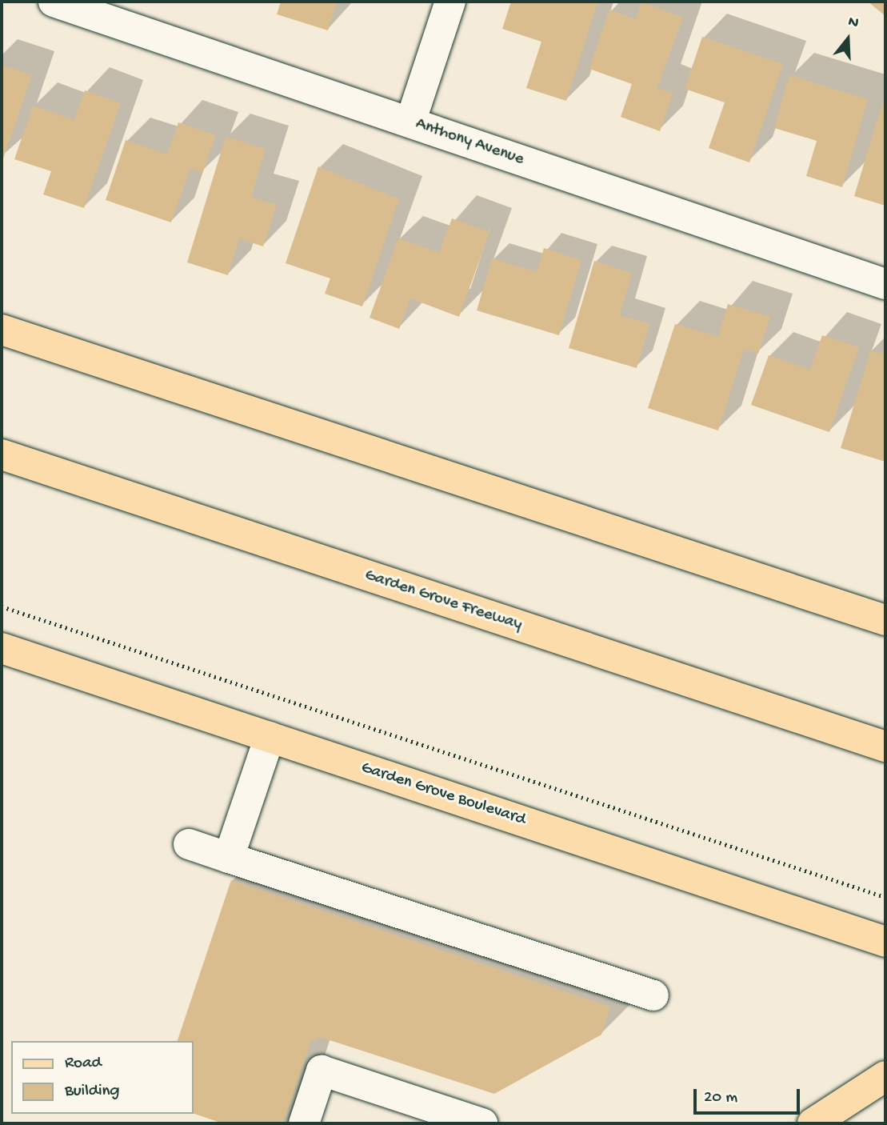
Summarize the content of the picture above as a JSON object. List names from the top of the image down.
{
  "streets": {
    "main road": ["Garden Grove Freeway", "Garden Grove Boulevard"],
    "street": ["Anthony Avenue"]
  },
  "legend": ["Road", "Building"],
  "scale_bar": "20 m",
  "north": "top"
}
